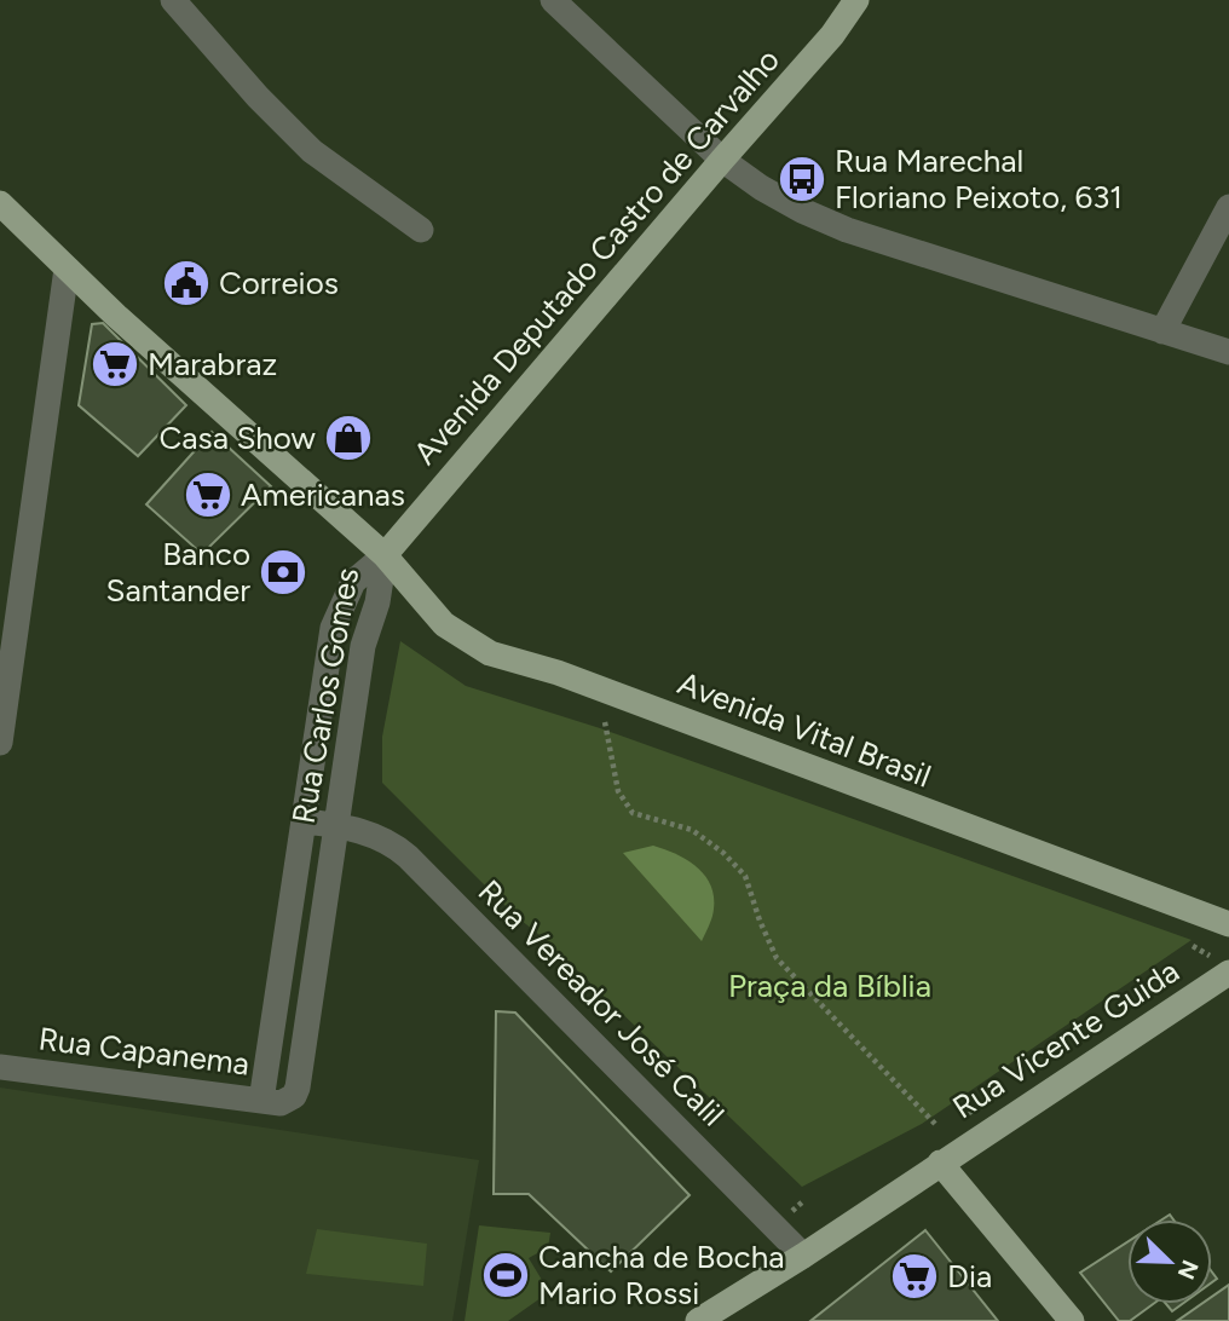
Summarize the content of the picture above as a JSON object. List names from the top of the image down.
{
  "streets": {
    "main road": ["Avenida Deputado Castro de Carvalho", "Avenida Vital Brasil", "Rua Vicente Guida"],
    "street": ["Rua Carlos Gomes", "Rua Vereador José Calil", "Rua Capanema"]
  },
  "crossings": [
    ["Avenida Deputado Castro de Carvalho", "Rua Carlos Gomes"],
    ["Avenida Deputado Castro de Carvalho", "Avenida Vital Brasil"],
    ["Rua Carlos Gomes", "Avenida Vital Brasil"],
    ["Rua Carlos Gomes", "Rua Vereador José Calil"],
    ["Rua Carlos Gomes", "Rua Capanema"],
    ["Rua Vereador José Calil", "Rua Vicente Guida"]
  ],
  "parks": ["Praça da Bíblia"],
  "places": {
    "bus stop": ["Rua Marechal Floriano Peixoto, 631"],
    "public building": ["Correios"],
    "supermarket": ["Marabraz", "Americanas", "Dia"],
    "shop": ["Casa Show"],
    "bank": ["Banco Santander"],
    "sports": ["Cancha de Bocha Mario Rossi"]
  },
  "north": "bottom right"
}
